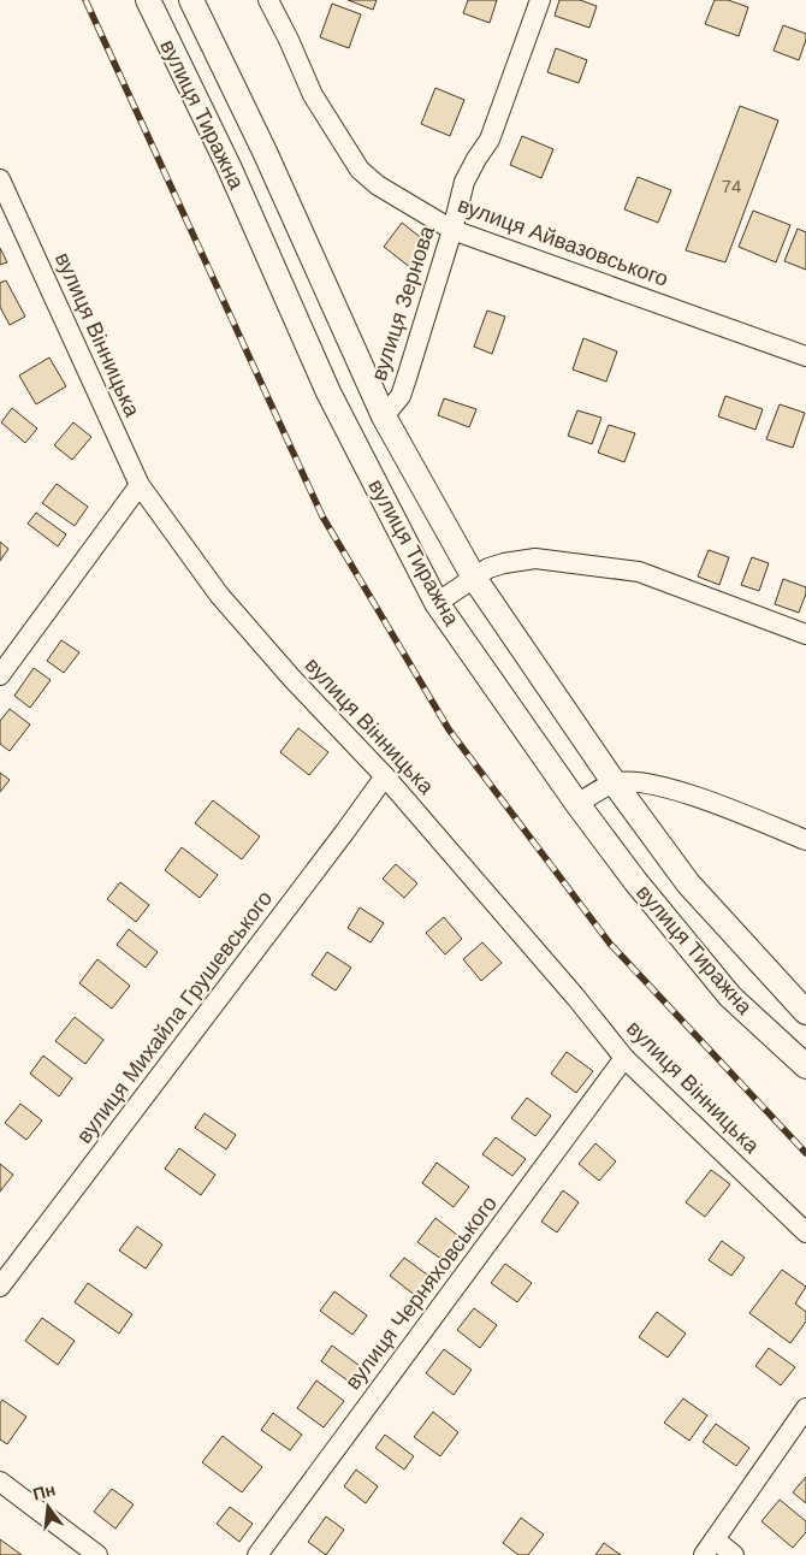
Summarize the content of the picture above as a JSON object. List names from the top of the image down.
{
  "streets": {
    "main road": ["вулиця Тиражна"],
    "street": [
      "вулиця Айвазовського",
      "вулиця Зернова",
      "вулиця Вінницька",
      "вулиця Михайла Грушевського",
      "вулиця Черняховського"
    ]
  },
  "crossings": [
    ["вулиця Тиражна", "вулиця Зернова"],
    ["вулиця Айвазовського", "вулиця Зернова"],
    ["вулиця Вінницька", "вулиця Михайла Грушевського"],
    ["вулиця Вінницька", "вулиця Черняховського"]
  ],
  "house_numbers": ["74"],
  "north": "top"
}
